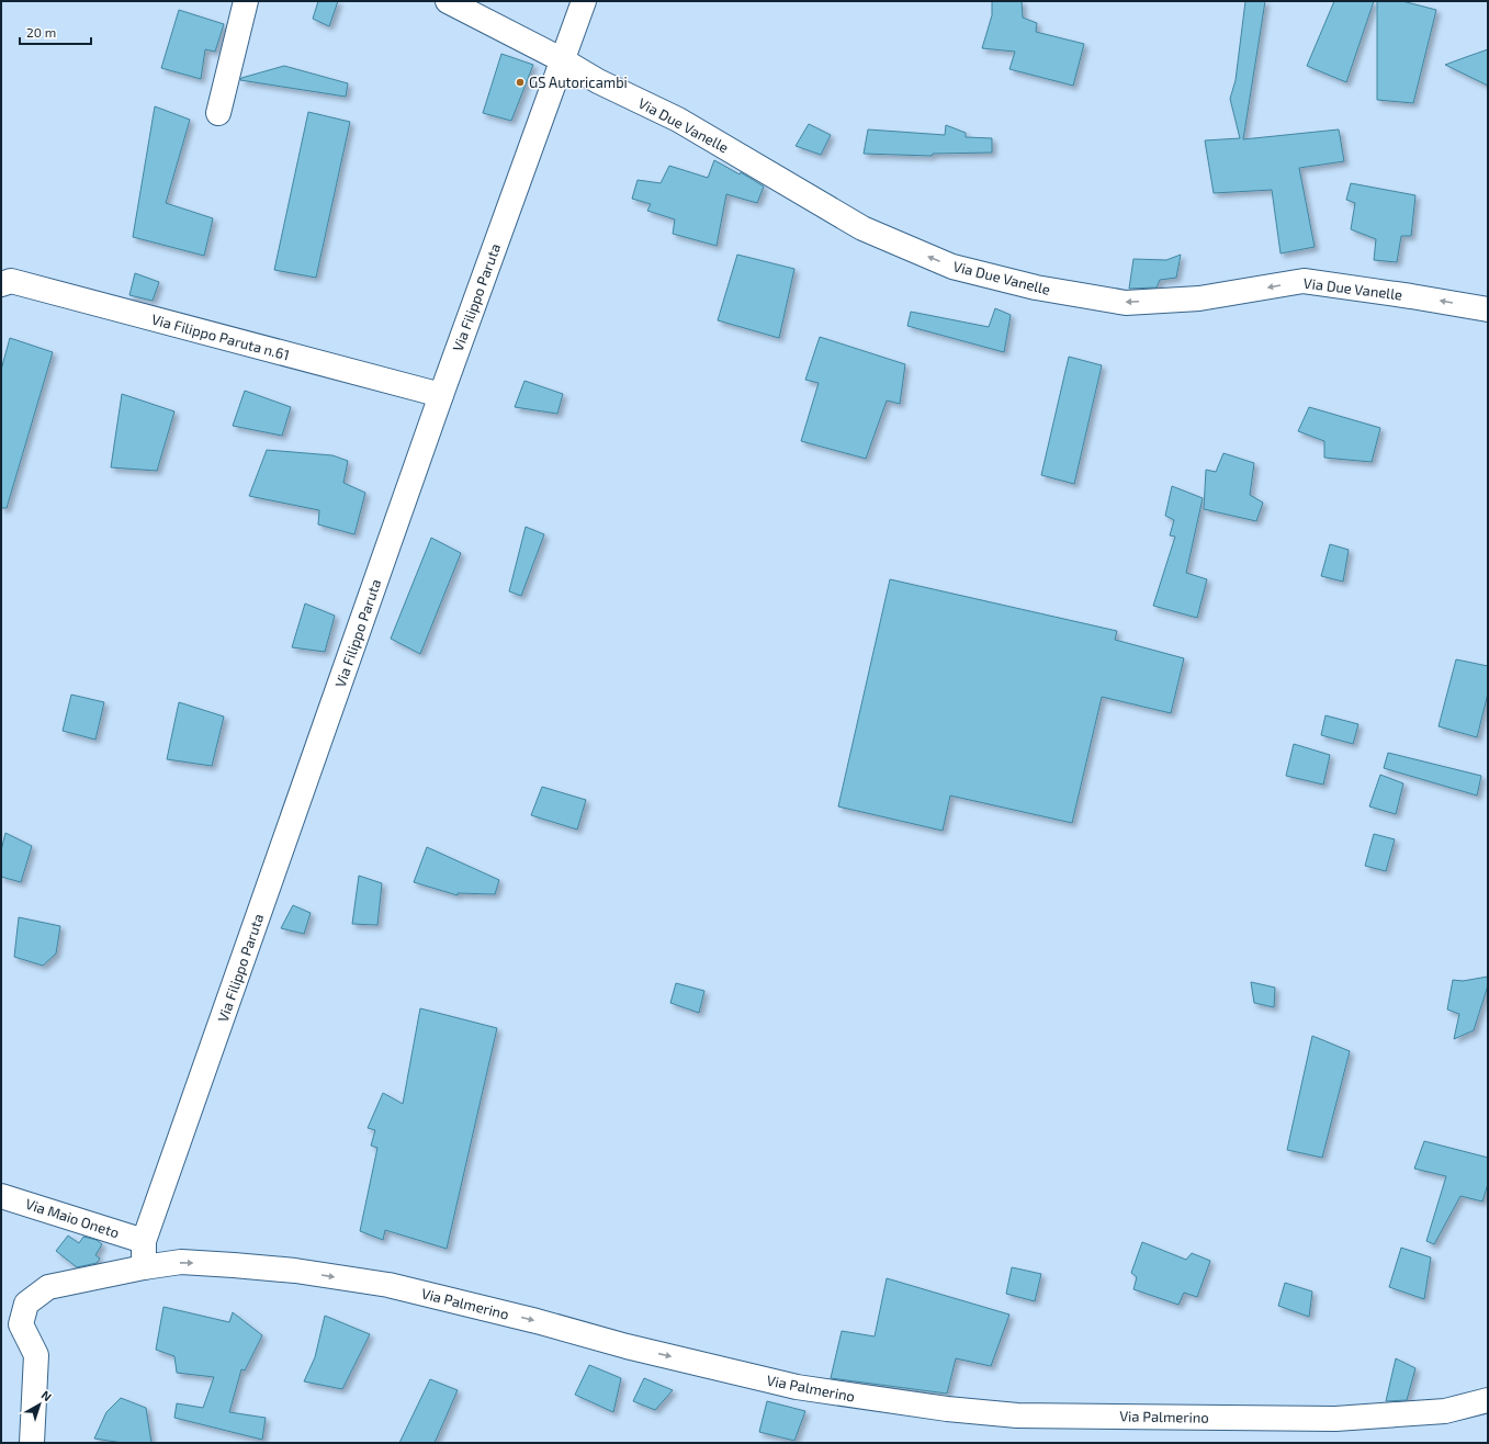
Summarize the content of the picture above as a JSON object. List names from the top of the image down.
{
  "streets": {
    "street": [
      "Via Due Vanelle",
      "Via Filippo Paruta",
      "Via Filippo Paruta n.61",
      "Via Maio Oneto",
      "Via Palmerino"
    ]
  },
  "crossings": [
    ["Via Due Vanelle", "Via Filippo Paruta"],
    ["Via Filippo Paruta", "Via Filippo Paruta n.61"],
    ["Via Filippo Paruta", "Via Maio Oneto"],
    ["Via Filippo Paruta", "Via Palmerino"]
  ],
  "one_way": ["Via Due Vanelle", "Via Palmerino"],
  "places": ["GS Autoricambi"],
  "scale_bar": "20 m",
  "north": "top right"
}
